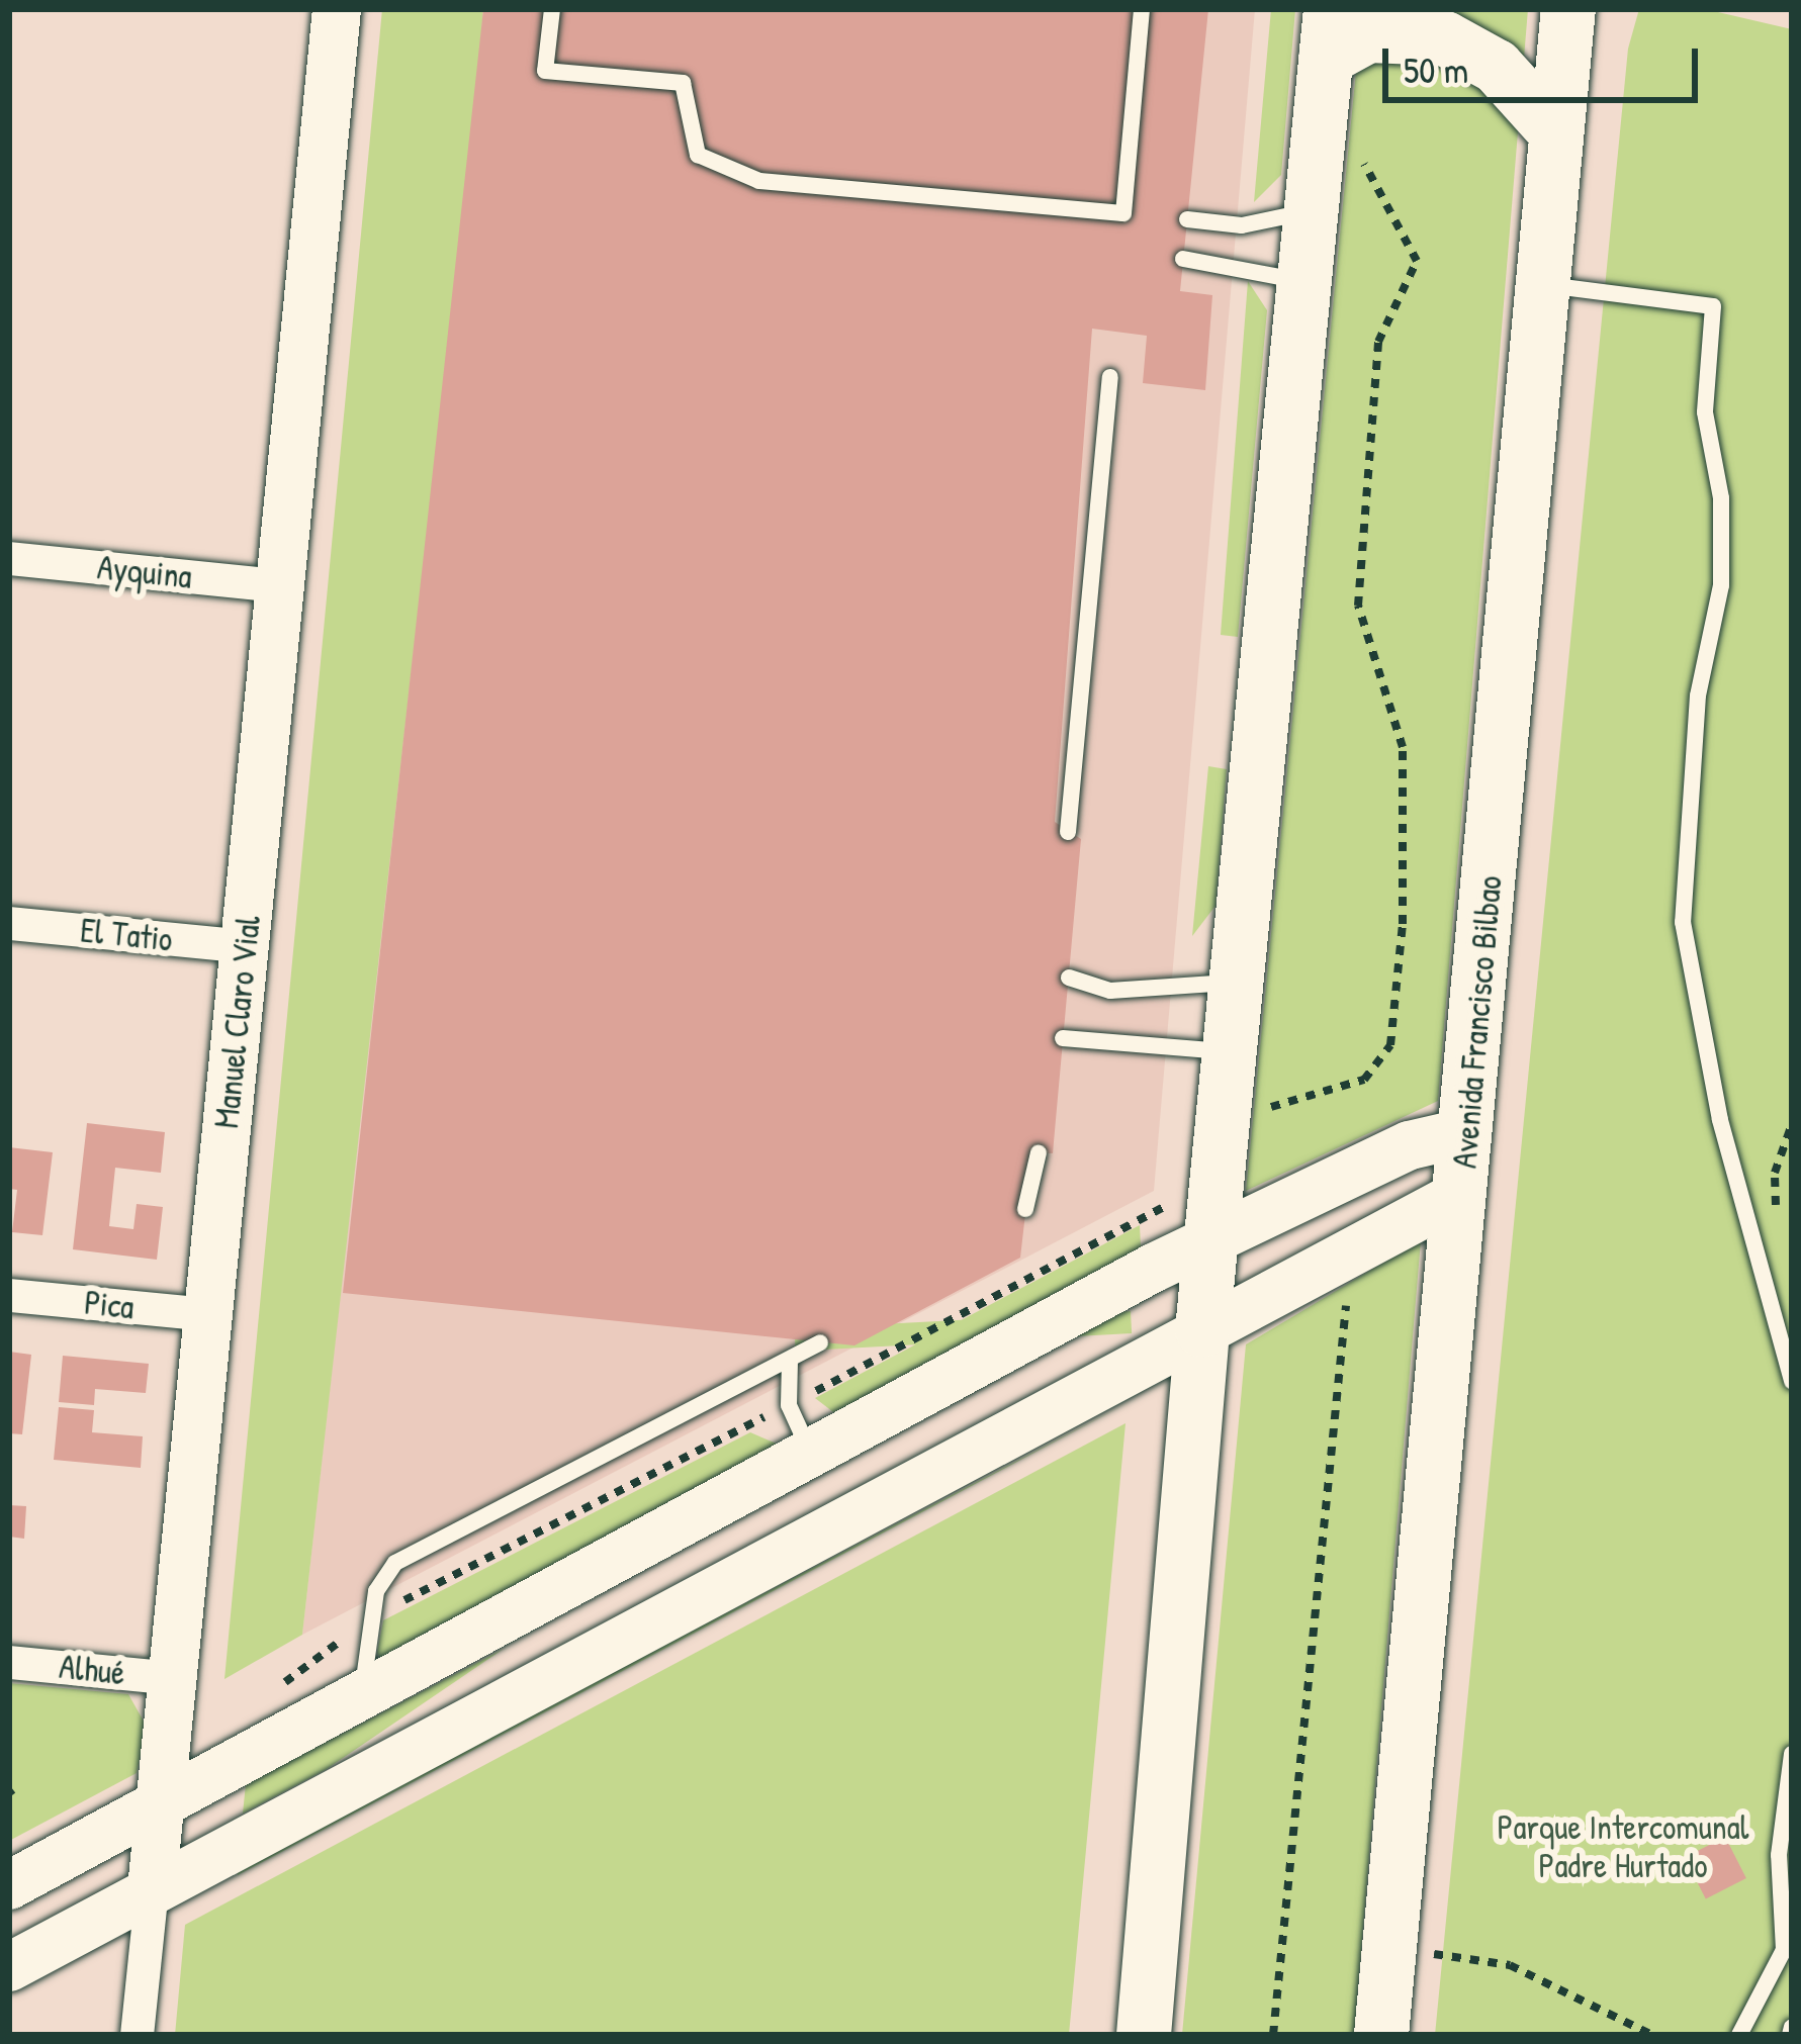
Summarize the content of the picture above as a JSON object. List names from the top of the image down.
{
  "streets": {
    "main road": ["Manuel Claro Vial", "Avenida Francisco Bilbao"],
    "street": [
      "Ayquina",
      "El Tatio",
      "Pica",
      "Alhué"
    ]
  },
  "crossings": [
    ["Ayquina", "Manuel Claro Vial"],
    ["El Tatio", "Manuel Claro Vial"],
    ["Manuel Claro Vial", "Pica"],
    ["Manuel Claro Vial", "Alhué"]
  ],
  "parks": ["Parque Intercomunal Padre Hurtado"],
  "scale_bar": "50 m"
}
